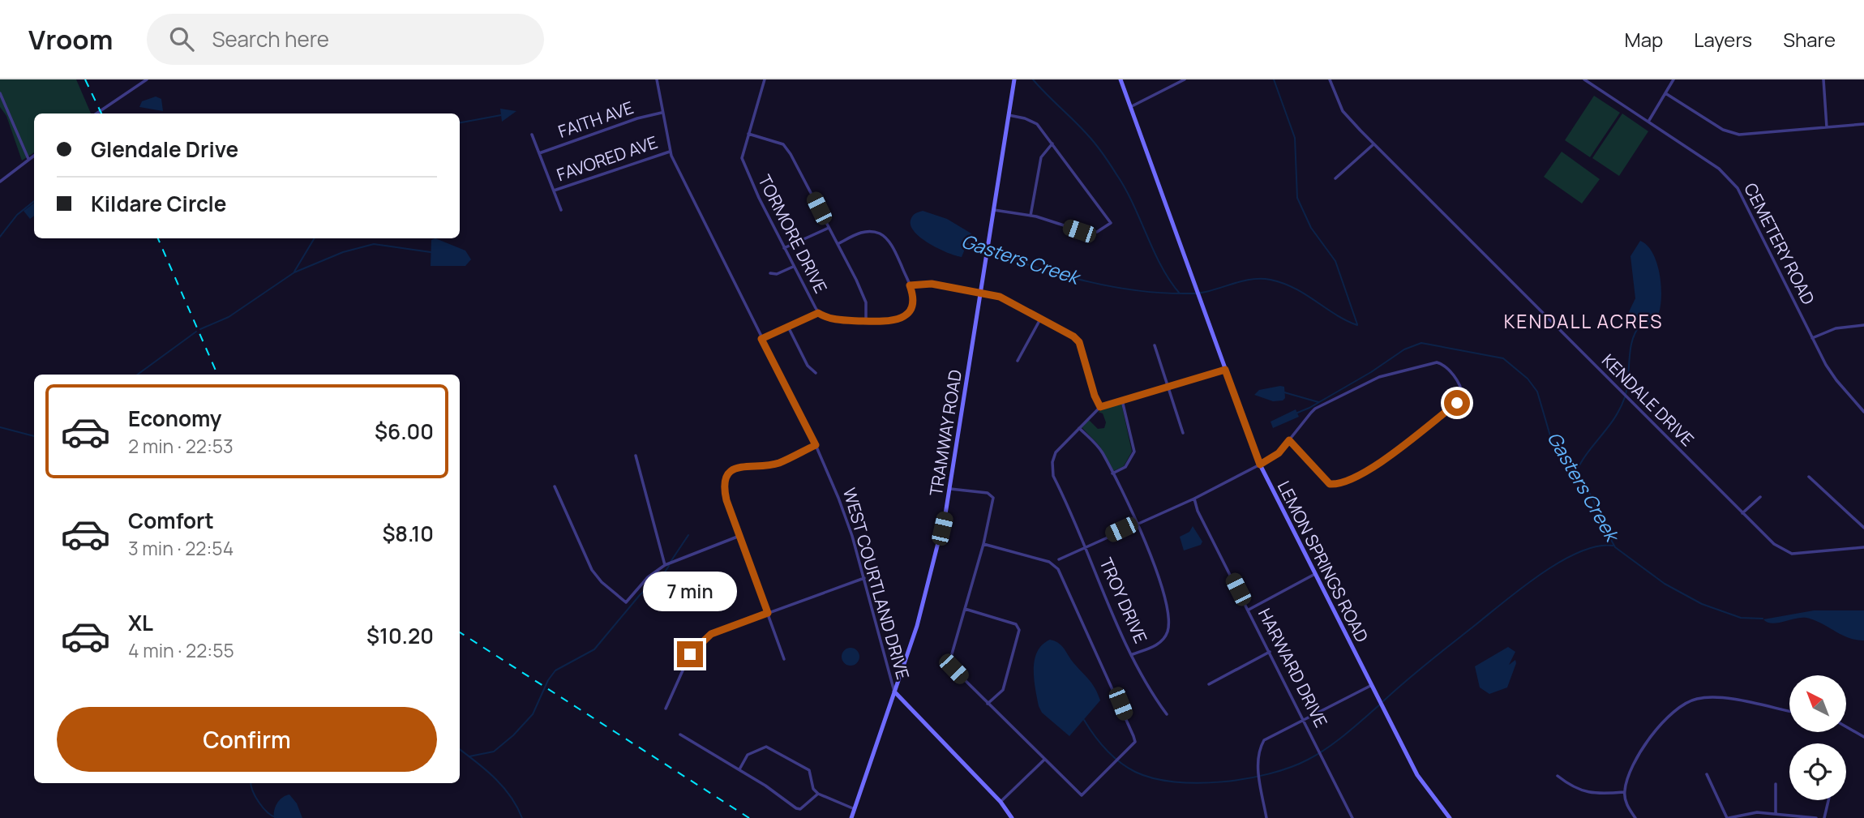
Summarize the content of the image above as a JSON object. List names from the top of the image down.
{
  "streets": {
    "street": [
      "FAITH AVE",
      "FAVORED AVE",
      "TORMORE DRIVE",
      "CEMETERY ROAD",
      "KENDALE DRIVE",
      "TRAMWAY ROAD",
      "LEMON SPRINGS ROAD",
      "WEST COURTLAND DRIVE",
      "TROY DRIVE",
      "HARWARD DRIVE"
    ]
  },
  "crossings": [
    ["FAITH AVE", "WEST COURTLAND DRIVE"],
    ["FAVORED AVE", "WEST COURTLAND DRIVE"],
    ["TRAMWAY ROAD", "WEST COURTLAND DRIVE"],
    ["LEMON SPRINGS ROAD", "TROY DRIVE"]
  ],
  "districts": ["KENDALL ACRES"],
  "water": ["Gasters Creek"],
  "north": "top left",
  "page": {
    "header": "Vroom",
    "search": "Search here",
    "nav": ["Map", "Layers", "Share"],
    "banner": ["Glendale Drive", "Kildare Circle"],
    "list": [
      {
        "name": "Economy",
        "note": "2 min · 22:53",
        "value": "$6.00"
      },
      {
        "name": "Comfort",
        "note": "3 min · 22:54",
        "value": "$8.10"
      },
      {
        "name": "XL",
        "note": "4 min · 22:55",
        "value": "$10.20"
      }
    ],
    "bubble": "7 min",
    "buttons": "Confirm"
  }
}
